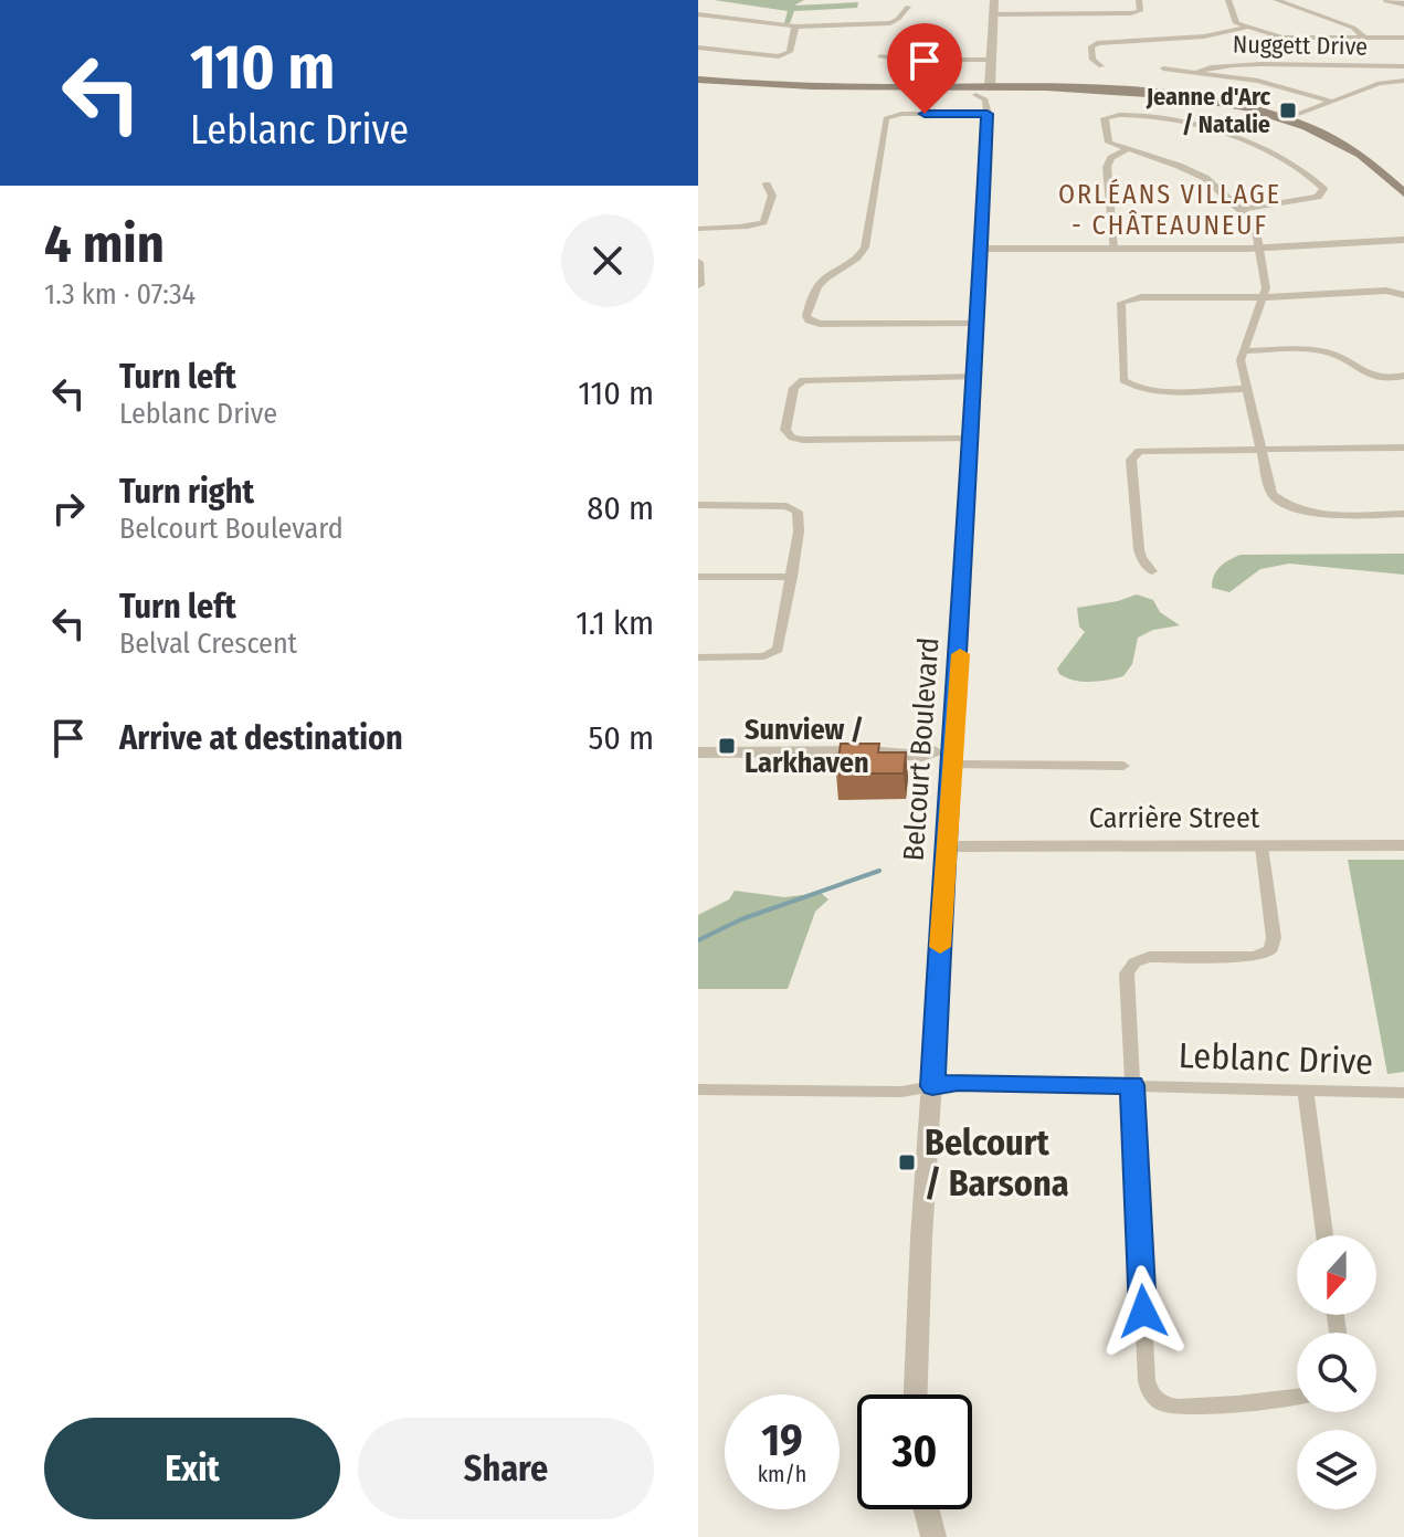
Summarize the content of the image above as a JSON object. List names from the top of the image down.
{
  "streets": {
    "street": [
      "Nuggett Drive",
      "Belcourt Boulevard",
      "Carrière Street",
      "Leblanc Drive"
    ]
  },
  "crossings": [
    ["Belcourt Boulevard", "Carrière Street"],
    ["Belcourt Boulevard", "Leblanc Drive"]
  ],
  "districts": ["ORLÉANS VILLAGE - CHÂTEAUNEUF"],
  "places": {
    "transit": ["Jeanne d'Arc / Natalie", "Sunview / Larkhaven", "Belcourt / Barsona"]
  },
  "north": "bottom",
  "page": {
    "turn": ["110 m", "Leblanc Drive"],
    "heading": ["4 min", "1.3 km · 07:34"],
    "list": [
      {
        "name": "Turn left",
        "note": "Leblanc Drive",
        "value": "110 m"
      },
      {
        "name": "Turn right",
        "note": "Belcourt Boulevard",
        "value": "80 m"
      },
      {
        "name": "Turn left",
        "note": "Belval Crescent",
        "value": "1.1 km"
      },
      {
        "name": "Arrive at destination",
        "value": "50 m"
      }
    ],
    "speed": "19 km/h",
    "limit": "30",
    "buttons": ["Exit", "Share"]
  }
}
